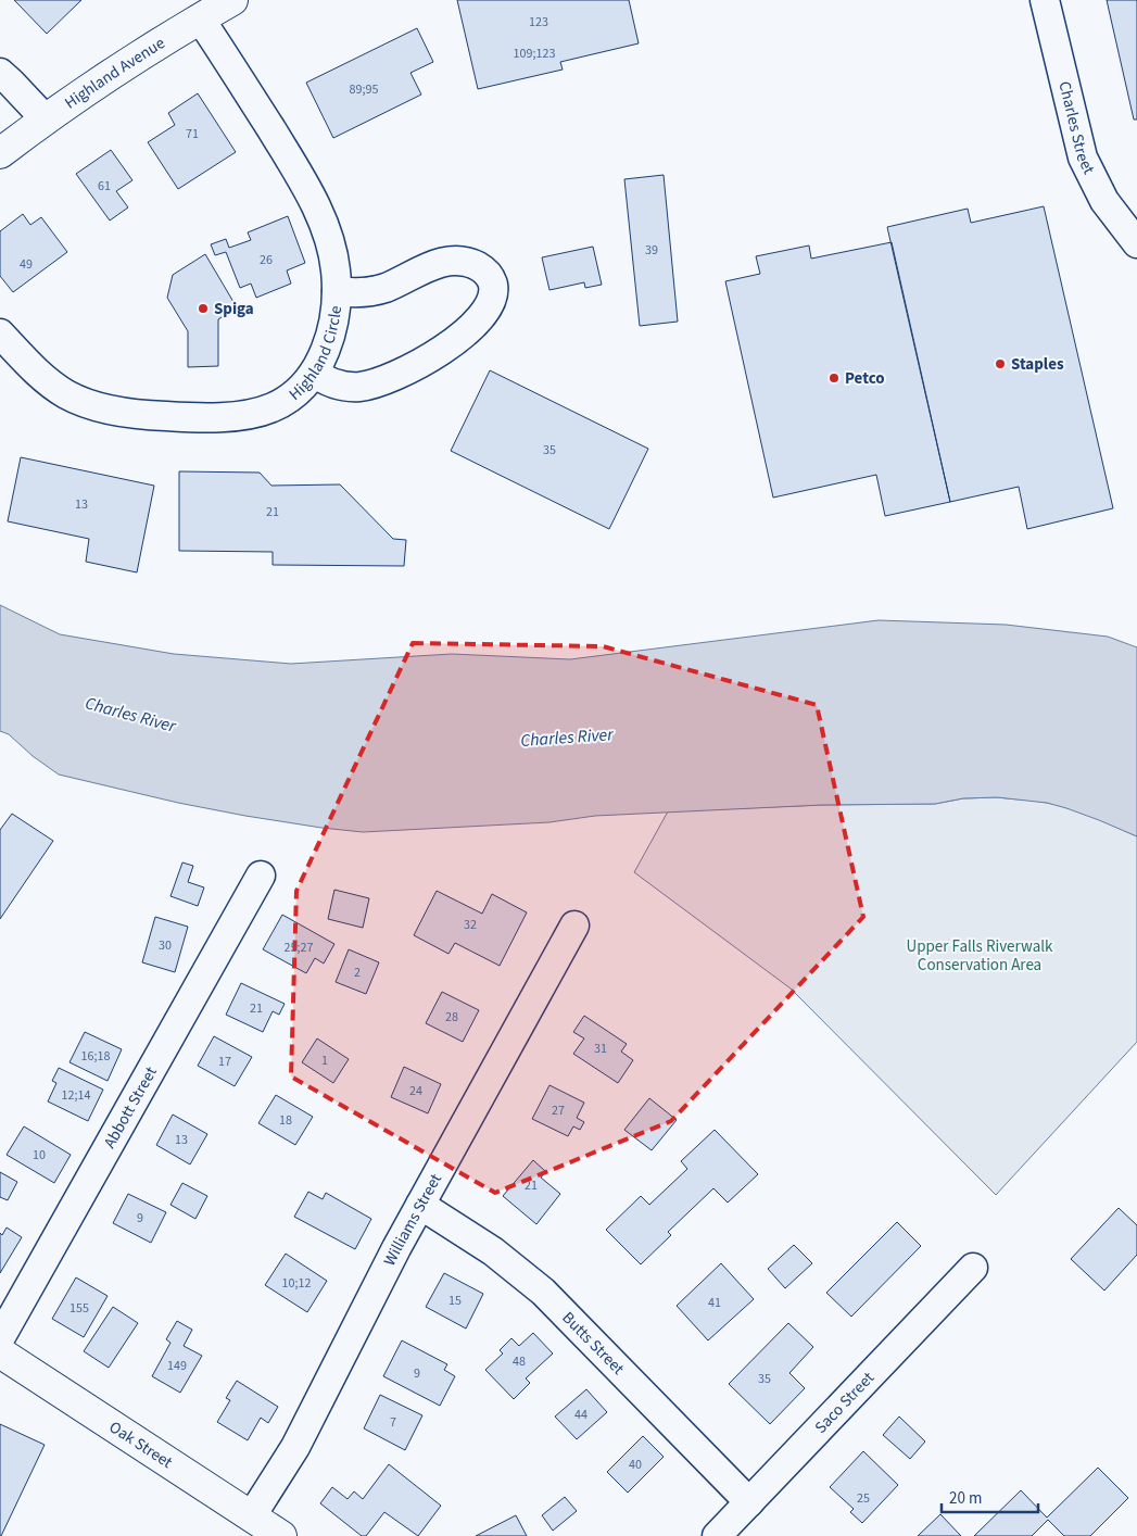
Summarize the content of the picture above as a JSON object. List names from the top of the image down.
{
  "streets": {
    "street": [
      "Highland Avenue",
      "Charles Street",
      "Highland Circle",
      "Abbott Street",
      "Williams Street",
      "Butts Street",
      "Saco Street",
      "Oak Street"
    ]
  },
  "crossings": [
    ["Highland Avenue", "Highland Circle"],
    ["Williams Street", "Butts Street"],
    ["Williams Street", "Oak Street"],
    ["Butts Street", "Saco Street"]
  ],
  "water": ["Charles River"],
  "parks": ["Upper Falls Riverwalk Conservation Area"],
  "places": ["Spiga", "Staples", "Petco"],
  "house_numbers": [
    "123",
    "109;123",
    "89;95",
    "71",
    "61",
    "39",
    "26",
    "49",
    "35",
    "13",
    "21",
    "32",
    "30",
    "25;27",
    "2",
    "21",
    "28",
    "31",
    "16;18",
    "1",
    "17",
    "24",
    "12;14",
    "27",
    "18",
    "13",
    "10",
    "21",
    "9",
    "10;12",
    "15",
    "41",
    "155",
    "48",
    "149",
    "9",
    "35",
    "44",
    "7",
    "40",
    "25"
  ],
  "scale_bar": "20 m"
}
